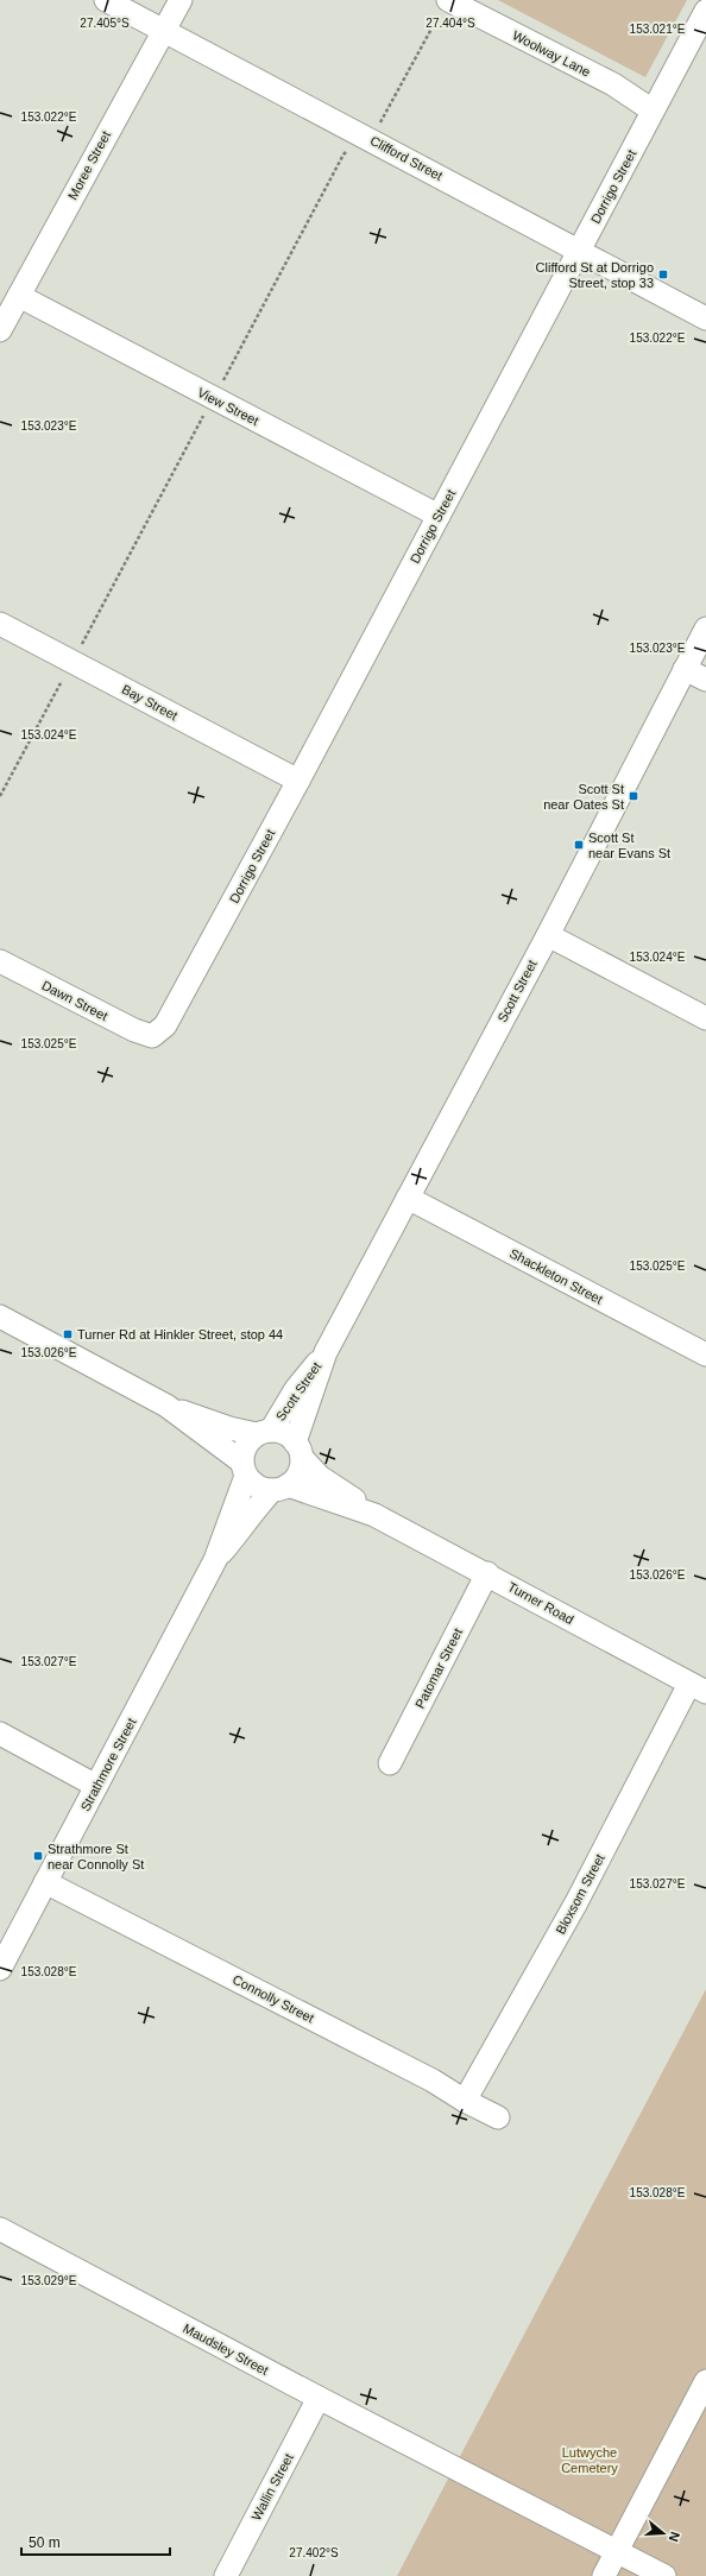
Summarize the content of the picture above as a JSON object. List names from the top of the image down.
{
  "streets": {
    "street": [
      "Woolway Lane",
      "Clifford Street",
      "Moree Street",
      "Dorrigo Street",
      "View Street",
      "Bay Street",
      "Scott Street",
      "Dawn Street",
      "Shackleton Street",
      "Turner Road",
      "Patomar Street",
      "Strathmore Street",
      "Bloxsom Street",
      "Connolly Street",
      "Maudsley Street",
      "Wallin Street"
    ]
  },
  "crossings": [
    ["Woolway Lane", "Dorrigo Street"],
    ["Clifford Street", "Moree Street"],
    ["Clifford Street", "Dorrigo Street"],
    ["Moree Street", "View Street"],
    ["Dorrigo Street", "View Street"],
    ["Dorrigo Street", "Bay Street"],
    ["Dorrigo Street", "Dawn Street"],
    ["Scott Street", "Shackleton Street"],
    ["Scott Street", "Turner Road"],
    ["Scott Street", "Strathmore Street"],
    ["Turner Road", "Patomar Street"],
    ["Turner Road", "Strathmore Street"],
    ["Turner Road", "Bloxsom Street"],
    ["Strathmore Street", "Connolly Street"],
    ["Bloxsom Street", "Connolly Street"],
    ["Maudsley Street", "Wallin Street"]
  ],
  "parks": ["Lutwyche Cemetery"],
  "places": {
    "transit": [
      "Clifford St at Dorrigo Street, stop 33",
      "Scott St near Oates St",
      "Scott St near Evans St",
      "Turner Rd at Hinkler Street, stop 44",
      "Strathmore St near Connolly St"
    ]
  },
  "scale_bar": "50 m",
  "north": "right",
  "coordinates": [
    "27.405°S",
    "27.404°S",
    "153.021°E",
    "153.022°E",
    "153.023°E",
    "153.024°E",
    "153.025°E",
    "153.026°E",
    "153.027°E",
    "153.028°E",
    "153.029°E",
    "27.402°S"
  ]
}
